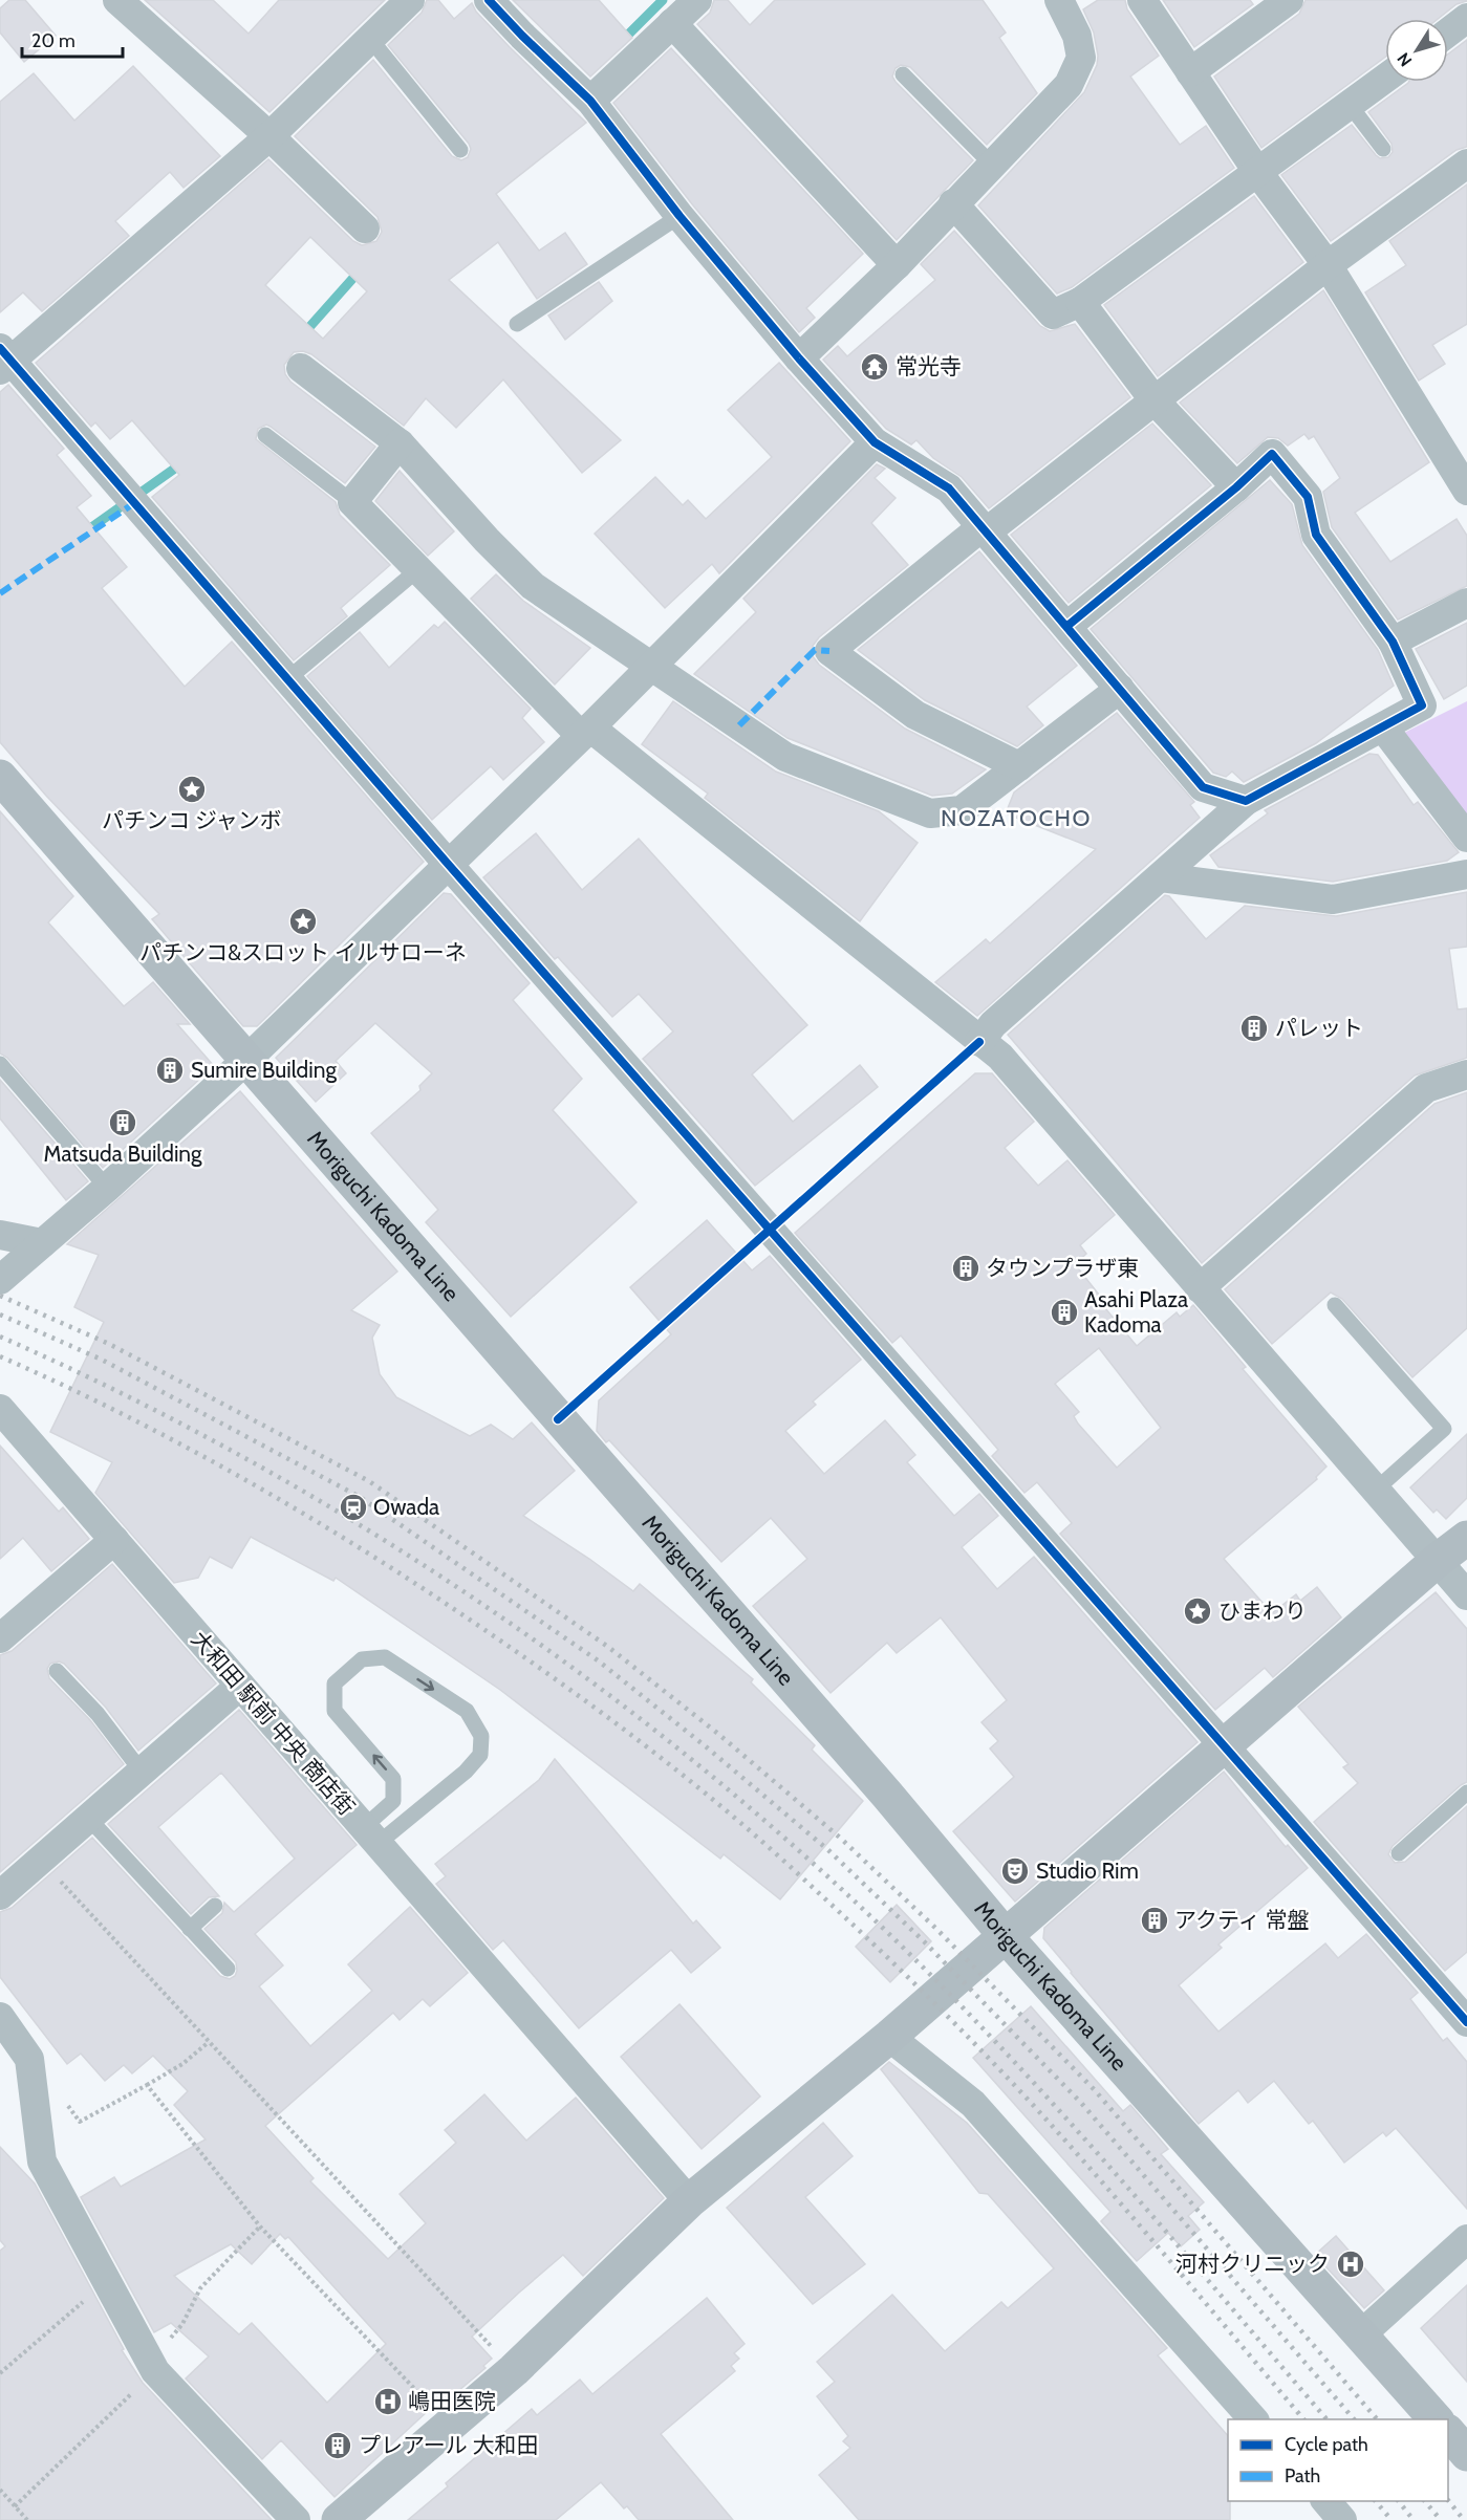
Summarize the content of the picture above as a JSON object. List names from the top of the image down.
{
  "streets": {
    "main road": ["Moriguchi Kadoma Line"],
    "street": ["大和田 駅前 中央 商店街"]
  },
  "districts": ["NOZATOCHO"],
  "places": {
    "temple": ["常光寺"],
    "place": ["パチンコ ジャンボ", "パチンコ&スロット イルサローネ", "ひまわり"],
    "building": [
      "パレット",
      "Sumire Building",
      "Matsuda Building",
      "タウンプラザ東",
      "Asahi Plaza Kadoma",
      "アクティ 常盤",
      "プレアール 大和田"
    ],
    "station": ["Owada"],
    "theatre": ["Studio Rim"],
    "hospital": ["河村クリニック", "嶋田医院"]
  },
  "legend": ["Cycle path", "Path"],
  "scale_bar": "20 m",
  "north": "bottom left"
}
